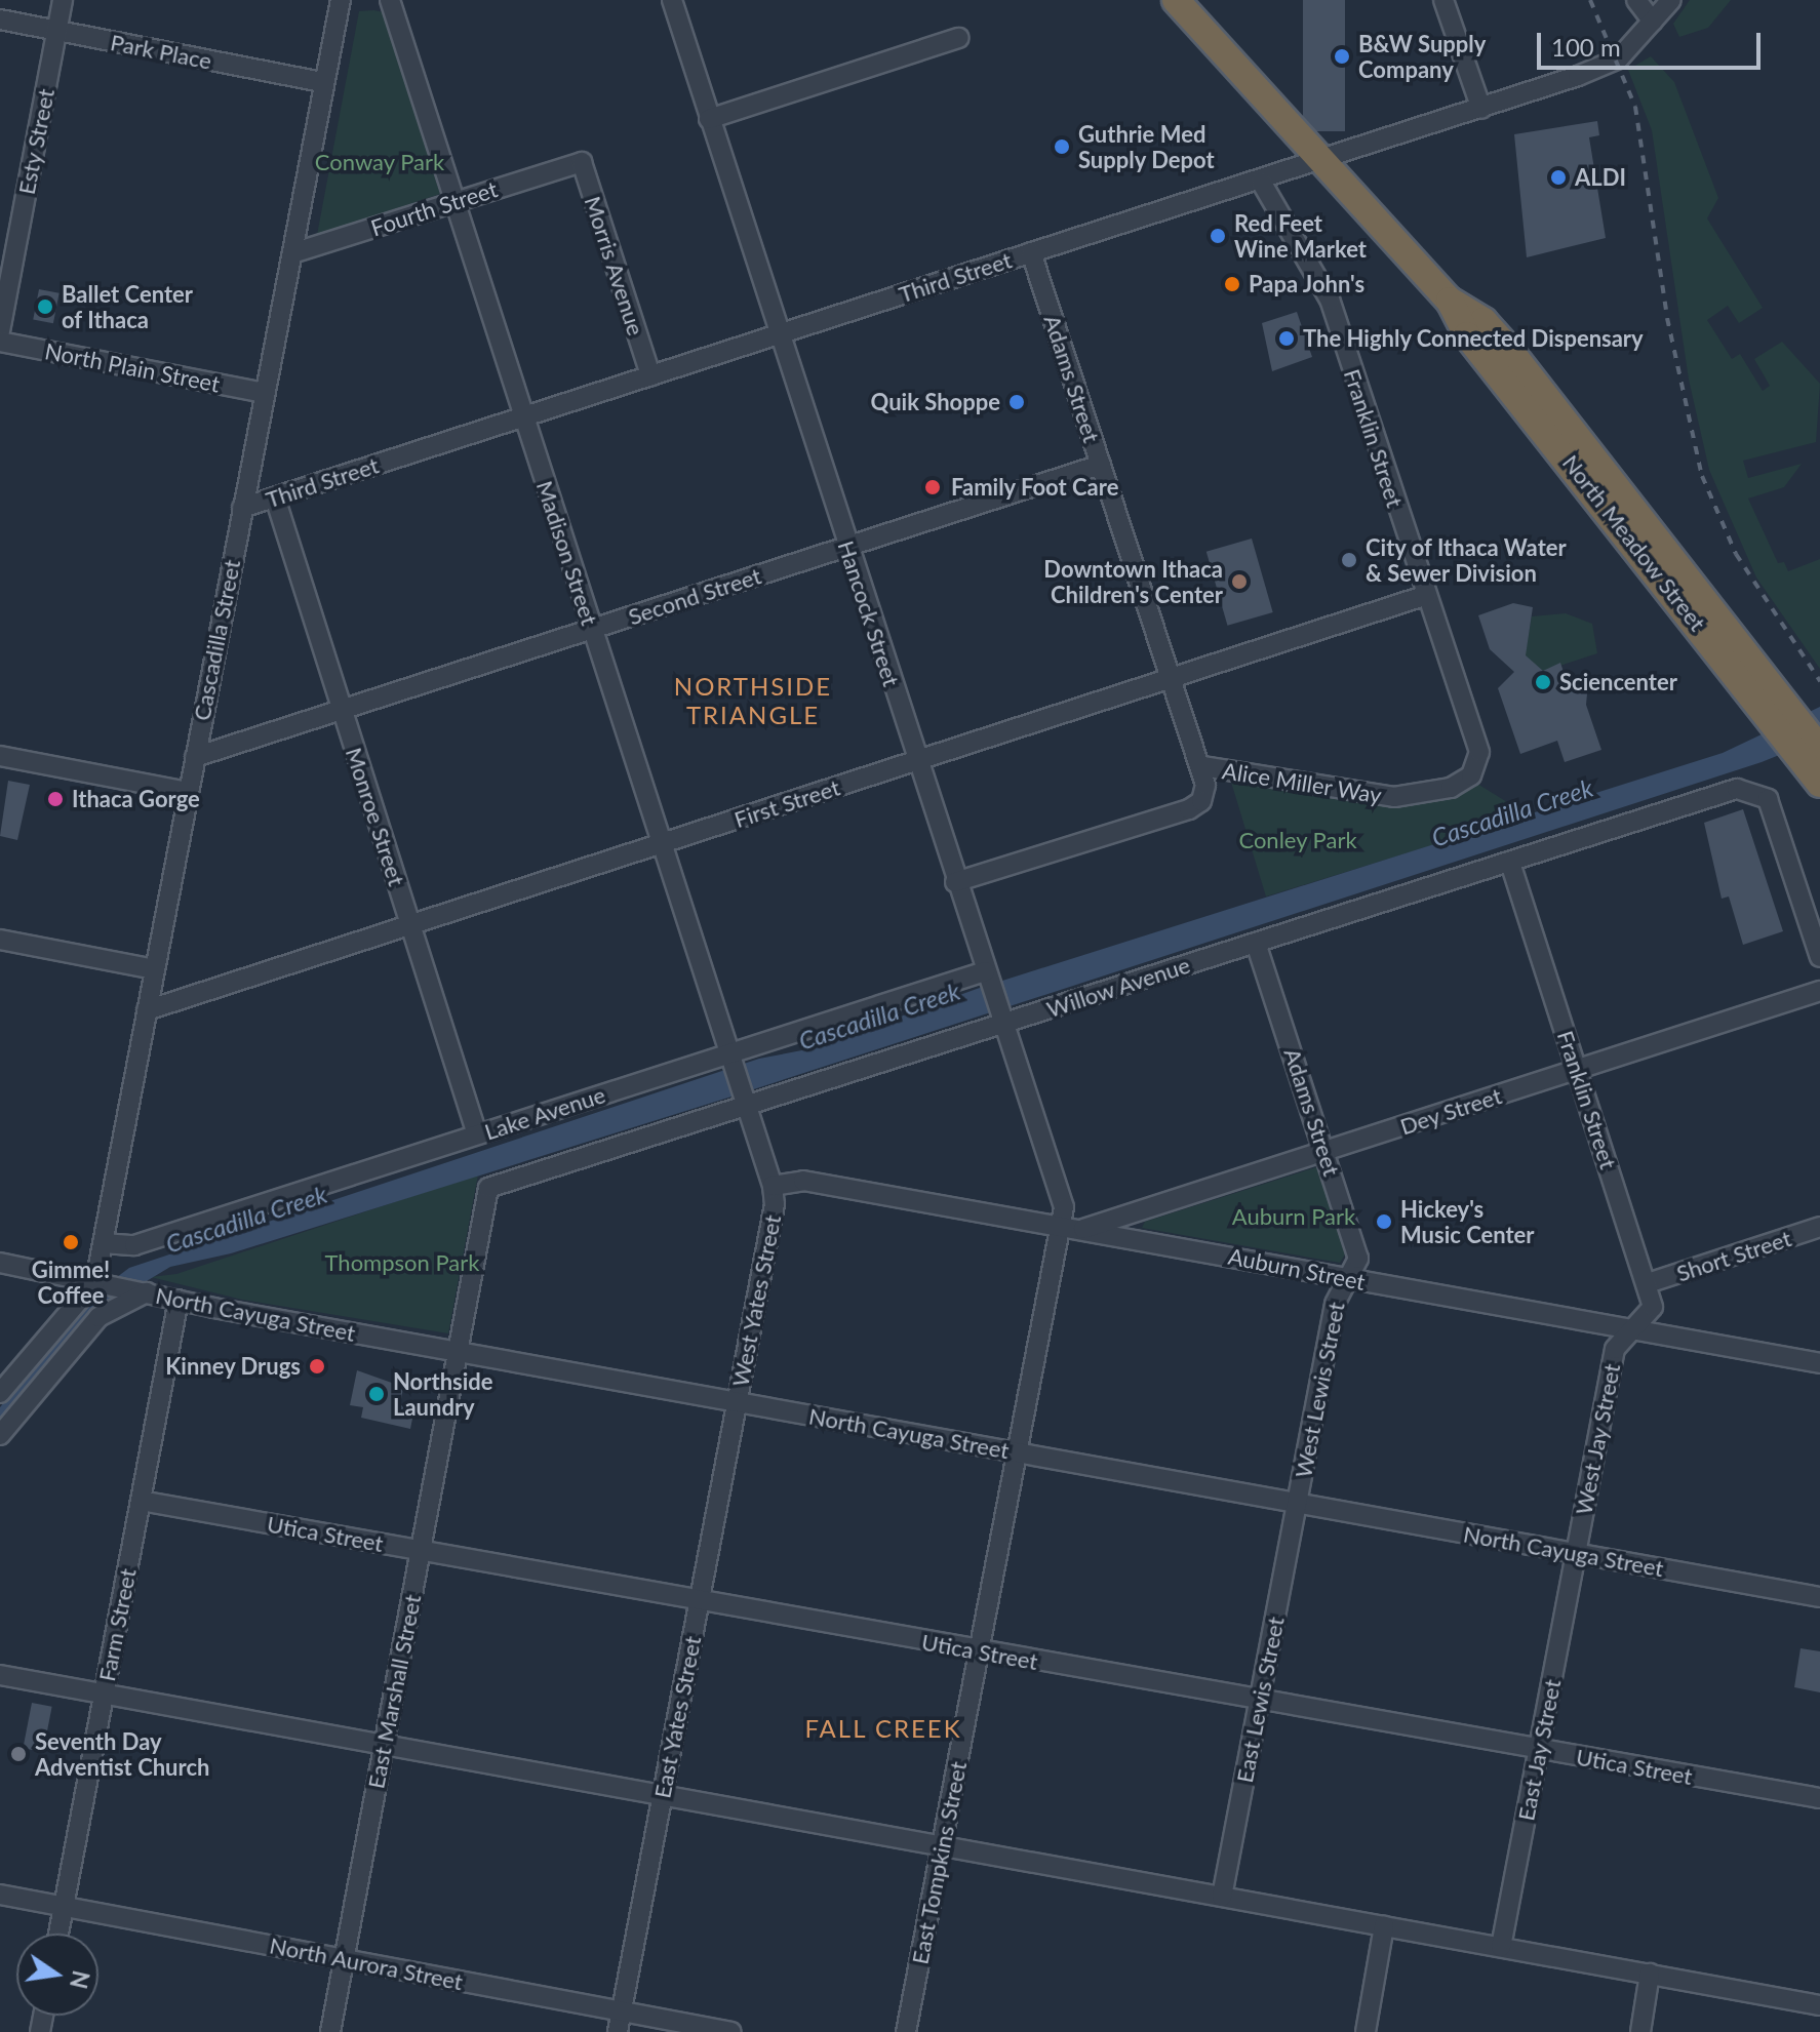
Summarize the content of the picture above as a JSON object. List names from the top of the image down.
{
  "streets": {
    "highway": ["North Meadow Street"],
    "street": [
      "Park Place",
      "Esty Street",
      "Fourth Street",
      "Morris Avenue",
      "Third Street",
      "North Plain Street",
      "Adams Street",
      "Franklin Street",
      "Madison Street",
      "Second Street",
      "Hancock Street",
      "Cascadilla Street",
      "Alice Miller Way",
      "First Street",
      "Monroe Street",
      "Willow Avenue",
      "Dey Street",
      "Lake Avenue",
      "Short Street",
      "Auburn Street",
      "West Yates Street",
      "North Cayuga Street",
      "West Lewis Street",
      "West Jay Street",
      "Utica Street",
      "Farm Street",
      "East Marshall Street",
      "East Lewis Street",
      "East Yates Street",
      "East Jay Street",
      "East Tompkins Street",
      "North Aurora Street"
    ]
  },
  "crossings": [
    ["Park Place", "Esty Street"],
    ["Park Place", "Cascadilla Street"],
    ["Fourth Street", "Morris Avenue"],
    ["Fourth Street", "Madison Street"],
    ["Fourth Street", "Cascadilla Street"],
    ["Morris Avenue", "Third Street"],
    ["Third Street", "Adams Street"],
    ["Third Street", "Franklin Street"],
    ["Third Street", "North Meadow Street"],
    ["Third Street", "Madison Street"],
    ["Third Street", "Hancock Street"],
    ["Third Street", "Cascadilla Street"],
    ["Third Street", "Monroe Street"],
    ["North Plain Street", "Cascadilla Street"],
    ["Adams Street", "Second Street"],
    ["Adams Street", "Alice Miller Way"],
    ["Adams Street", "First Street"],
    ["Adams Street", "Willow Avenue"],
    ["Adams Street", "Dey Street"],
    ["Adams Street", "Auburn Street"],
    ["Adams Street", "West Lewis Street"],
    ["Franklin Street", "Alice Miller Way"],
    ["Franklin Street", "First Street"],
    ["Franklin Street", "Willow Avenue"],
    ["Franklin Street", "Dey Street"],
    ["Franklin Street", "Short Street"],
    ["Franklin Street", "Auburn Street"],
    ["Franklin Street", "West Jay Street"],
    ["Madison Street", "Second Street"],
    ["Madison Street", "First Street"],
    ["Madison Street", "Willow Avenue"],
    ["Madison Street", "Lake Avenue"],
    ["Madison Street", "West Yates Street"],
    ["Second Street", "Hancock Street"],
    ["Second Street", "Cascadilla Street"],
    ["Second Street", "Monroe Street"],
    ["Hancock Street", "First Street"],
    ["Hancock Street", "Willow Avenue"],
    ["Hancock Street", "Dey Street"],
    ["Hancock Street", "Lake Avenue"],
    ["Hancock Street", "Auburn Street"],
    ["Hancock Street", "North Cayuga Street"],
    ["Hancock Street", "East Tompkins Street"],
    ["Cascadilla Street", "First Street"],
    ["Cascadilla Street", "Lake Avenue"],
    ["Cascadilla Street", "North Cayuga Street"],
    ["First Street", "Monroe Street"],
    ["Monroe Street", "Lake Avenue"],
    ["Willow Avenue", "West Yates Street"],
    ["Willow Avenue", "East Marshall Street"],
    ["Dey Street", "Auburn Street"],
    ["Auburn Street", "West Yates Street"],
    ["Auburn Street", "West Lewis Street"],
    ["Auburn Street", "West Jay Street"],
    ["West Yates Street", "North Cayuga Street"],
    ["West Yates Street", "East Yates Street"],
    ["North Cayuga Street", "West Lewis Street"],
    ["North Cayuga Street", "West Jay Street"],
    ["North Cayuga Street", "Farm Street"],
    ["North Cayuga Street", "East Marshall Street"],
    ["North Cayuga Street", "East Lewis Street"],
    ["North Cayuga Street", "East Yates Street"],
    ["North Cayuga Street", "East Jay Street"],
    ["North Cayuga Street", "East Tompkins Street"],
    ["West Lewis Street", "East Lewis Street"],
    ["West Jay Street", "East Jay Street"],
    ["Utica Street", "Farm Street"],
    ["Utica Street", "East Marshall Street"],
    ["Utica Street", "East Lewis Street"],
    ["Utica Street", "East Yates Street"],
    ["Utica Street", "East Jay Street"],
    ["Utica Street", "East Tompkins Street"],
    ["Farm Street", "North Aurora Street"],
    ["East Marshall Street", "North Aurora Street"],
    ["East Yates Street", "North Aurora Street"]
  ],
  "districts": ["NORTHSIDE TRIANGLE", "FALL CREEK"],
  "water": ["Cascadilla Creek"],
  "parks": [
    "Conway Park",
    "Conley Park",
    "Auburn Park",
    "Thompson Park"
  ],
  "places": [
    "B&W Supply Company",
    "Guthrie Med Supply Depot",
    "ALDI",
    "Red Feet Wine Market",
    "Papa John's",
    "Ballet Center of Ithaca",
    "The Highly Connected Dispensary",
    "Quik Shoppe",
    "Family Foot Care",
    "City of Ithaca Water & Sewer Division",
    "Downtown Ithaca Children's Center",
    "Sciencenter",
    "Ithaca Gorge",
    "Hickey's Music Center",
    "Gimme! Coffee",
    "Kinney Drugs",
    "Northside Laundry",
    "Seventh Day Adventist Church"
  ],
  "scale_bar": "100 m",
  "north": "right"
}
